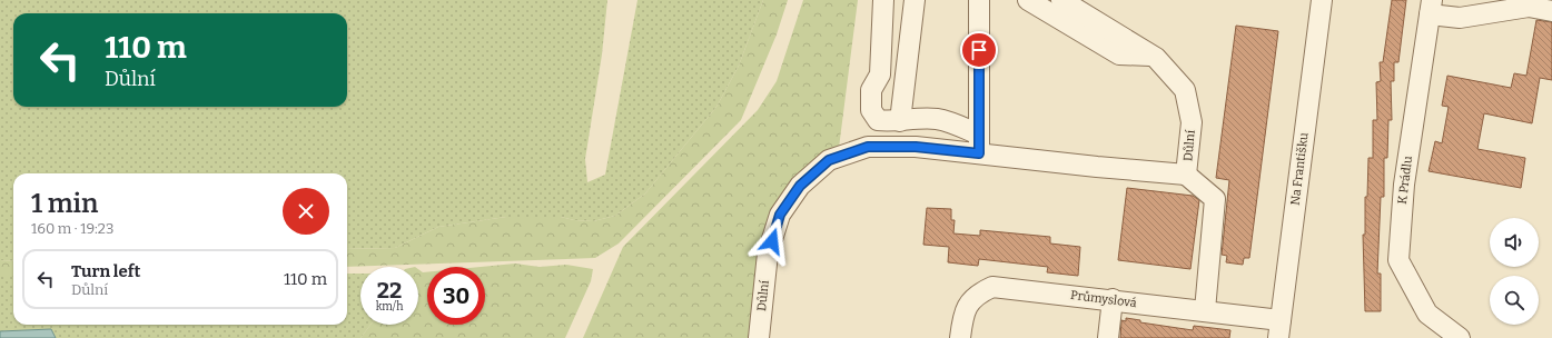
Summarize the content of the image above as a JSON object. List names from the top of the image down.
{
  "streets": {
    "street": [
      "Důlní",
      "Na Františku",
      "K Prádlu",
      "Průmyslová"
    ]
  },
  "crossings": [
    ["Na Františku", "Průmyslová"]
  ],
  "page": {
    "turn": ["110 m", "Důlní"],
    "heading": ["1 min", "160 m · 19:23"],
    "list": [
      {
        "name": "Turn left",
        "note": "Důlní",
        "value": "110 m"
      }
    ],
    "speed": "22 km/h",
    "limit": "30"
  }
}
